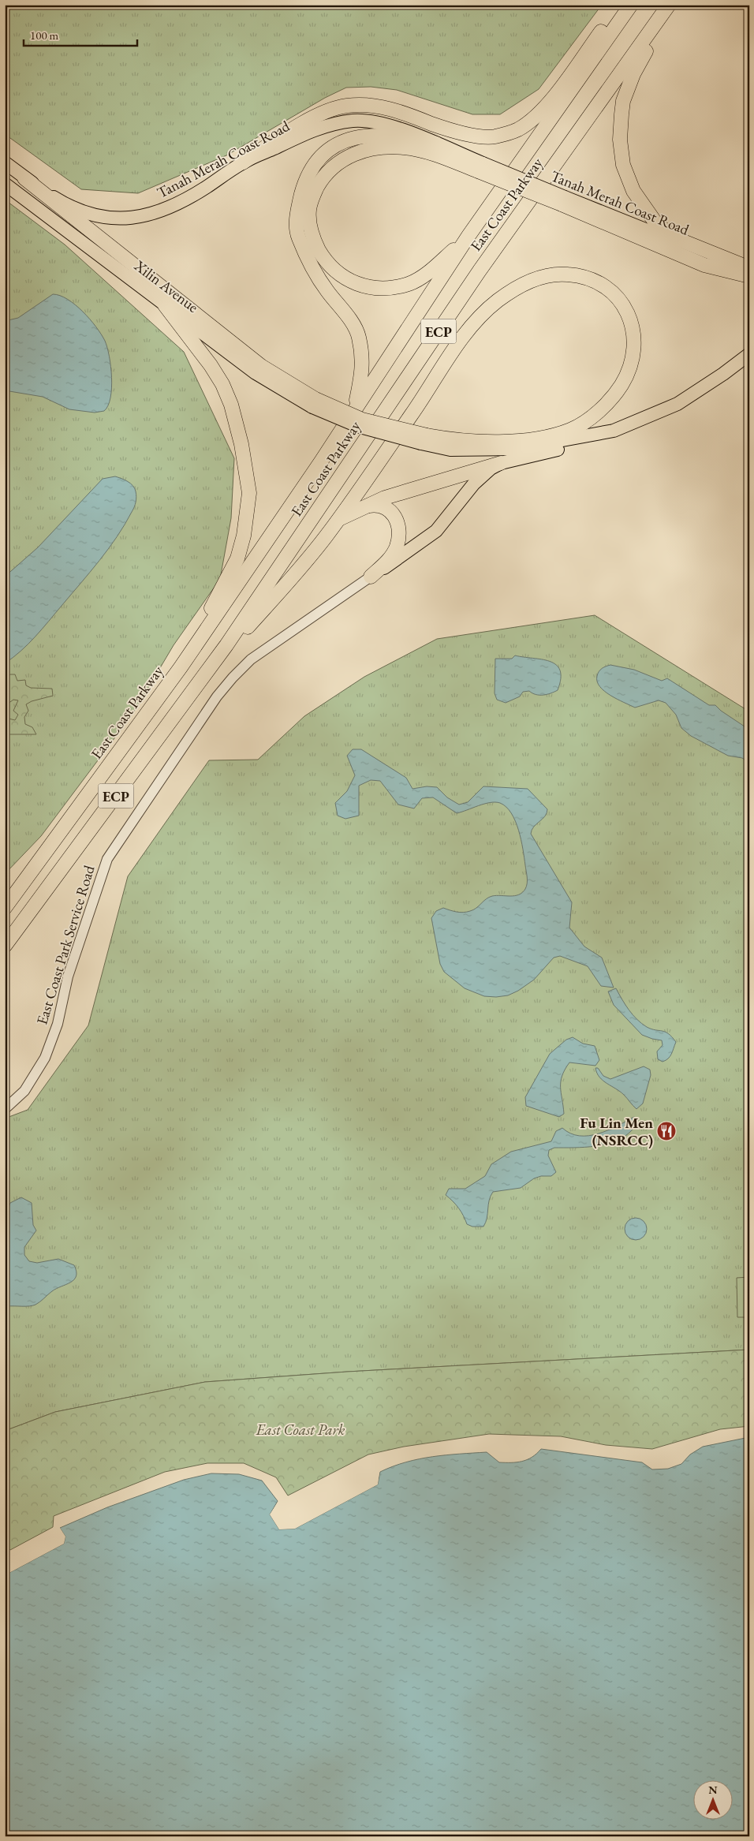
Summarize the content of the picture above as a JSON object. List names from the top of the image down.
{
  "streets": {
    "highway": ["East Coast Parkway", "ECP"],
    "main road": ["Tanah Merah Coast Road", "Xilin Avenue"],
    "street": ["East Coast Park Service Road"]
  },
  "parks": ["East Coast Park"],
  "places": {
    "restaurant": ["Fu Lin Men (NSRCC)"]
  },
  "scale_bar": "100 m",
  "north": "top"
}
